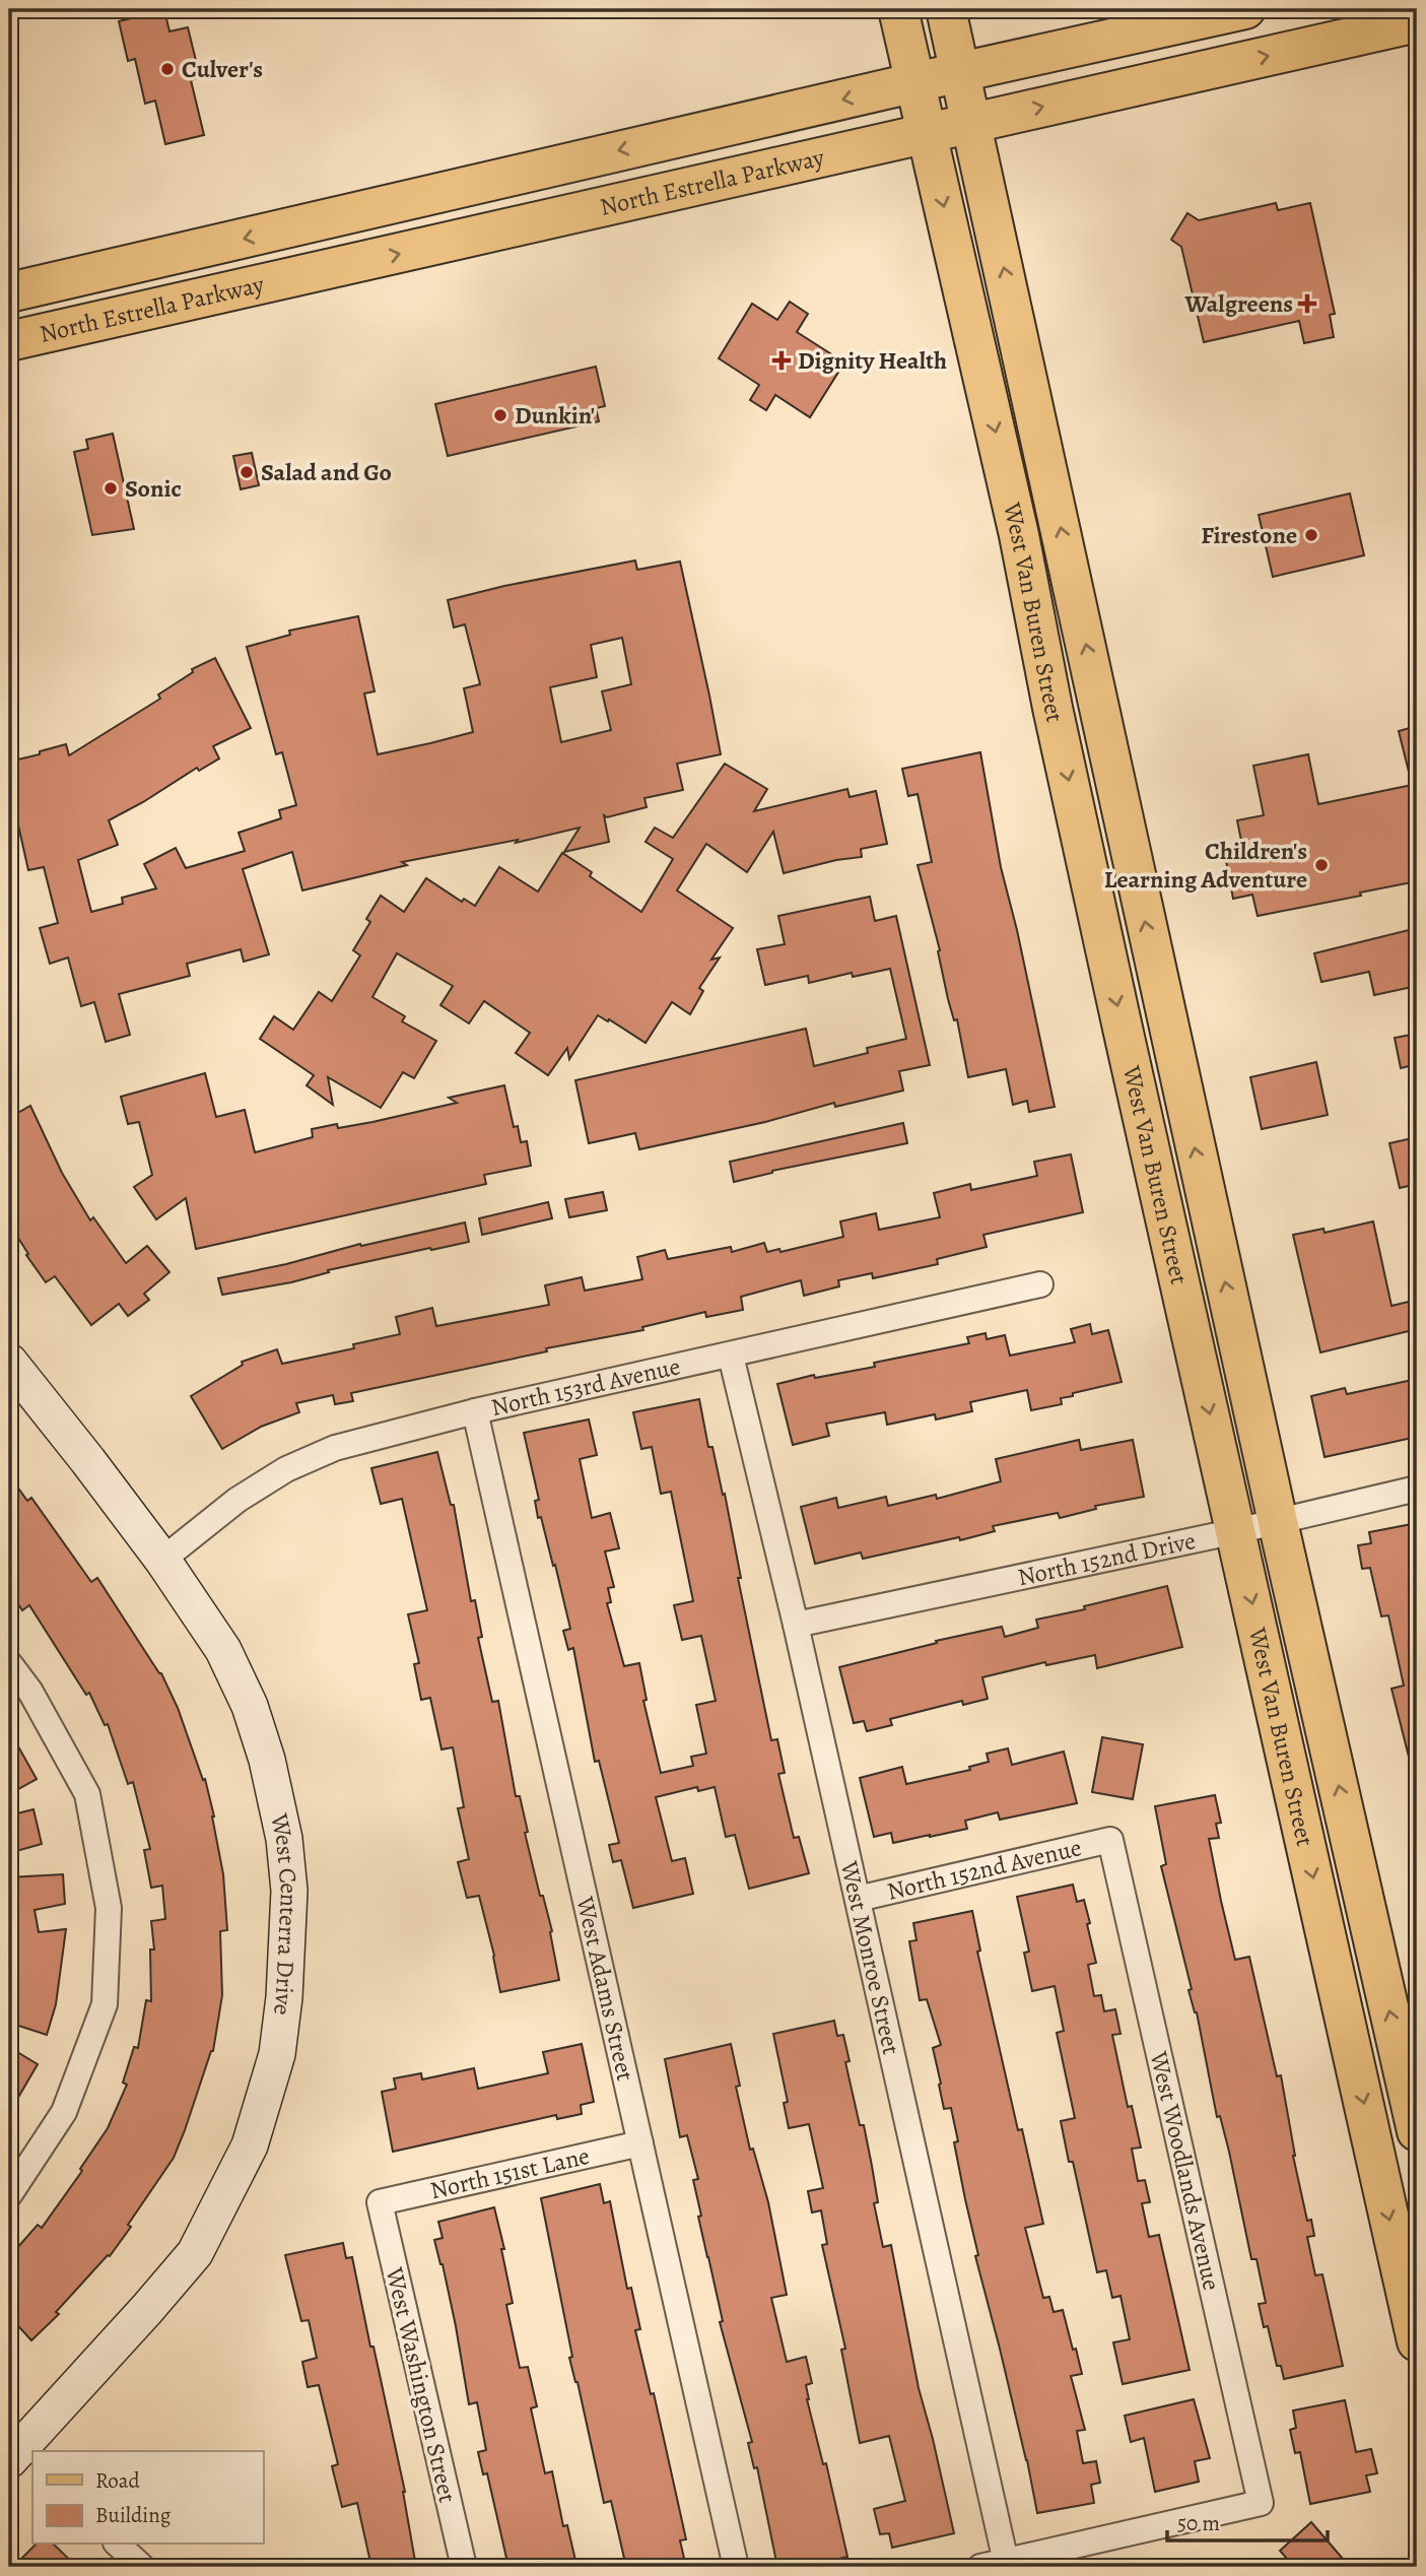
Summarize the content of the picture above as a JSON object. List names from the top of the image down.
{
  "streets": {
    "main road": ["North Estrella Parkway", "West Van Buren Street"],
    "street": [
      "North 153rd Avenue",
      "North 152nd Drive",
      "North 152nd Avenue",
      "West Centerra Drive",
      "West Monroe Street",
      "West Adams Street",
      "West Woodlands Avenue",
      "North 151st Lane",
      "West Washington Street"
    ]
  },
  "crossings": [
    ["North Estrella Parkway", "West Van Buren Street"],
    ["West Van Buren Street", "North 152nd Drive"],
    ["North 153rd Avenue", "West Centerra Drive"],
    ["North 153rd Avenue", "West Monroe Street"],
    ["North 153rd Avenue", "West Adams Street"],
    ["North 152nd Drive", "West Monroe Street"],
    ["North 152nd Avenue", "West Monroe Street"],
    ["North 152nd Avenue", "West Woodlands Avenue"],
    ["West Monroe Street", "West Woodlands Avenue"],
    ["West Adams Street", "North 151st Lane"],
    ["North 151st Lane", "West Washington Street"]
  ],
  "places": {
    "other": [
      "Culver's",
      "Dunkin'",
      "Salad and Go",
      "Sonic",
      "Firestone",
      "Children's Learning Adventure"
    ],
    "health": ["Walgreens", "Dignity Health"]
  },
  "legend": ["Road", "Building"],
  "scale_bar": "50 m"
}
